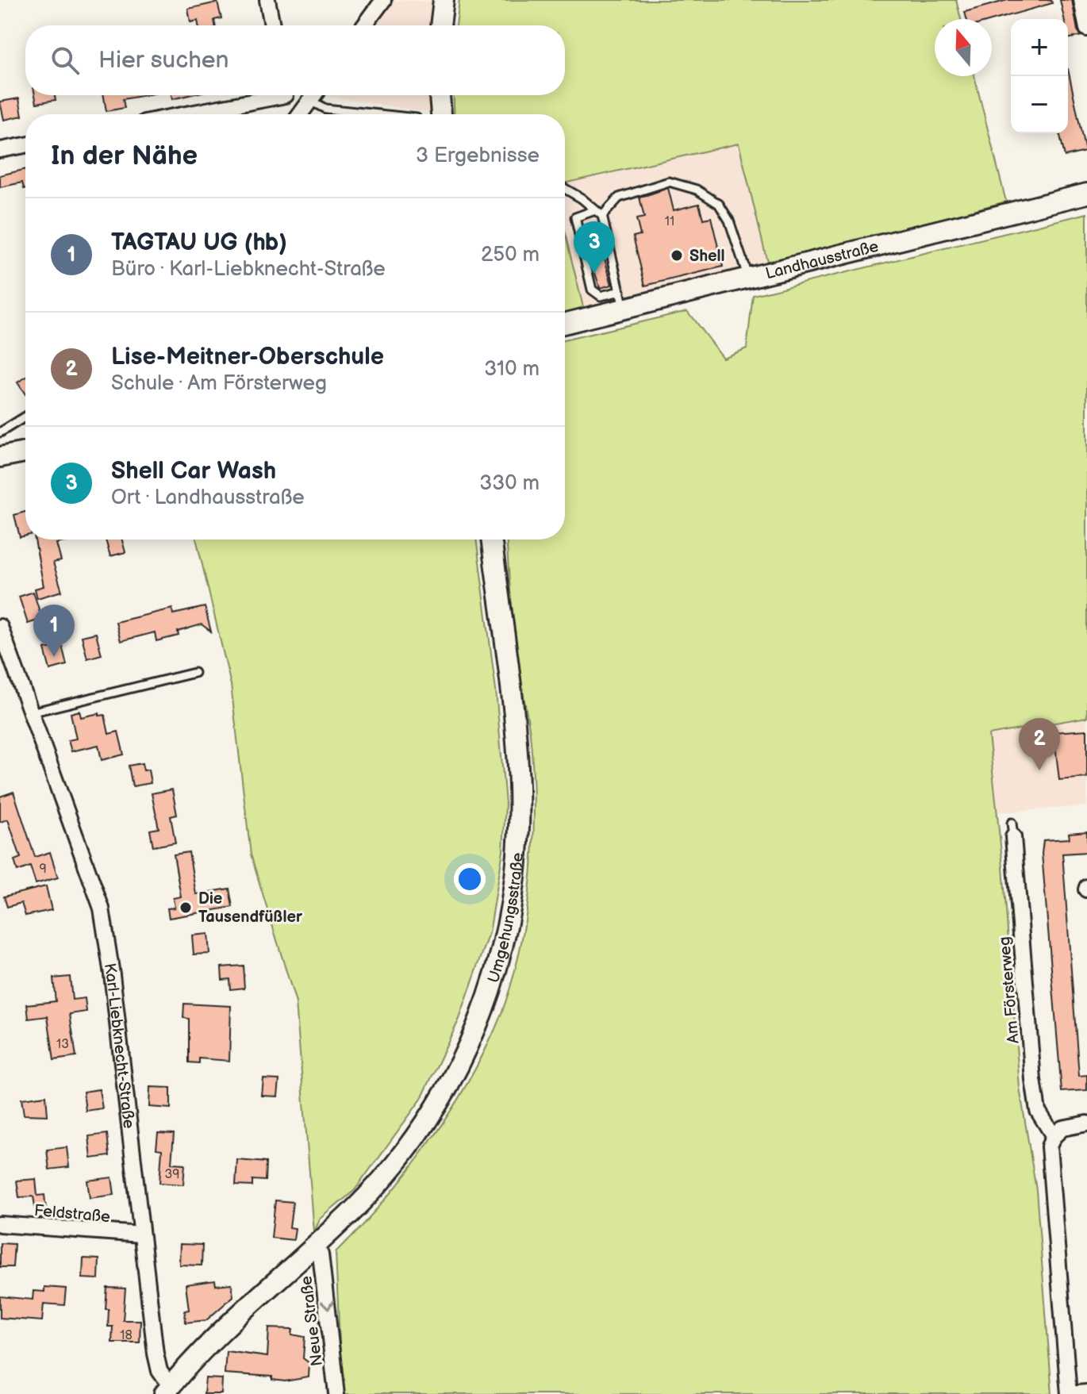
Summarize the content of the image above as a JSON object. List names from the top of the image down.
{
  "streets": {
    "main road": ["Landhausstraße", "Umgehungsstraße", "Karl-Liebknecht-Straße"],
    "street": ["Am Försterweg", "Feldstraße", "Neue Straße"]
  },
  "crossings": [
    ["Umgehungsstraße", "Karl-Liebknecht-Straße"],
    ["Umgehungsstraße", "Neue Straße"],
    ["Karl-Liebknecht-Straße", "Feldstraße"],
    ["Karl-Liebknecht-Straße", "Neue Straße"]
  ],
  "one_way": ["Neue Straße"],
  "places": ["Shell", "Die Tausendfüßler"],
  "house_numbers": [
    "11",
    "9",
    "13",
    "39",
    "18"
  ],
  "north": "top",
  "page": {
    "map_buttons": ["+", "−"],
    "search": "Hier suchen",
    "heading": ["In der Nähe", "3 Ergebnisse"],
    "list": [
      {
        "mark": "1",
        "name": "TAGTAU UG (hb)",
        "note": "Büro · Karl-Liebknecht-Straße",
        "value": "250 m"
      },
      {
        "mark": "2",
        "name": "Lise-Meitner-Oberschule",
        "note": "Schule · Am Försterweg",
        "value": "310 m"
      },
      {
        "mark": "3",
        "name": "Shell Car Wash",
        "note": "Ort · Landhausstraße",
        "value": "330 m"
      }
    ],
    "pins": ["3", "1", "2"]
  }
}
